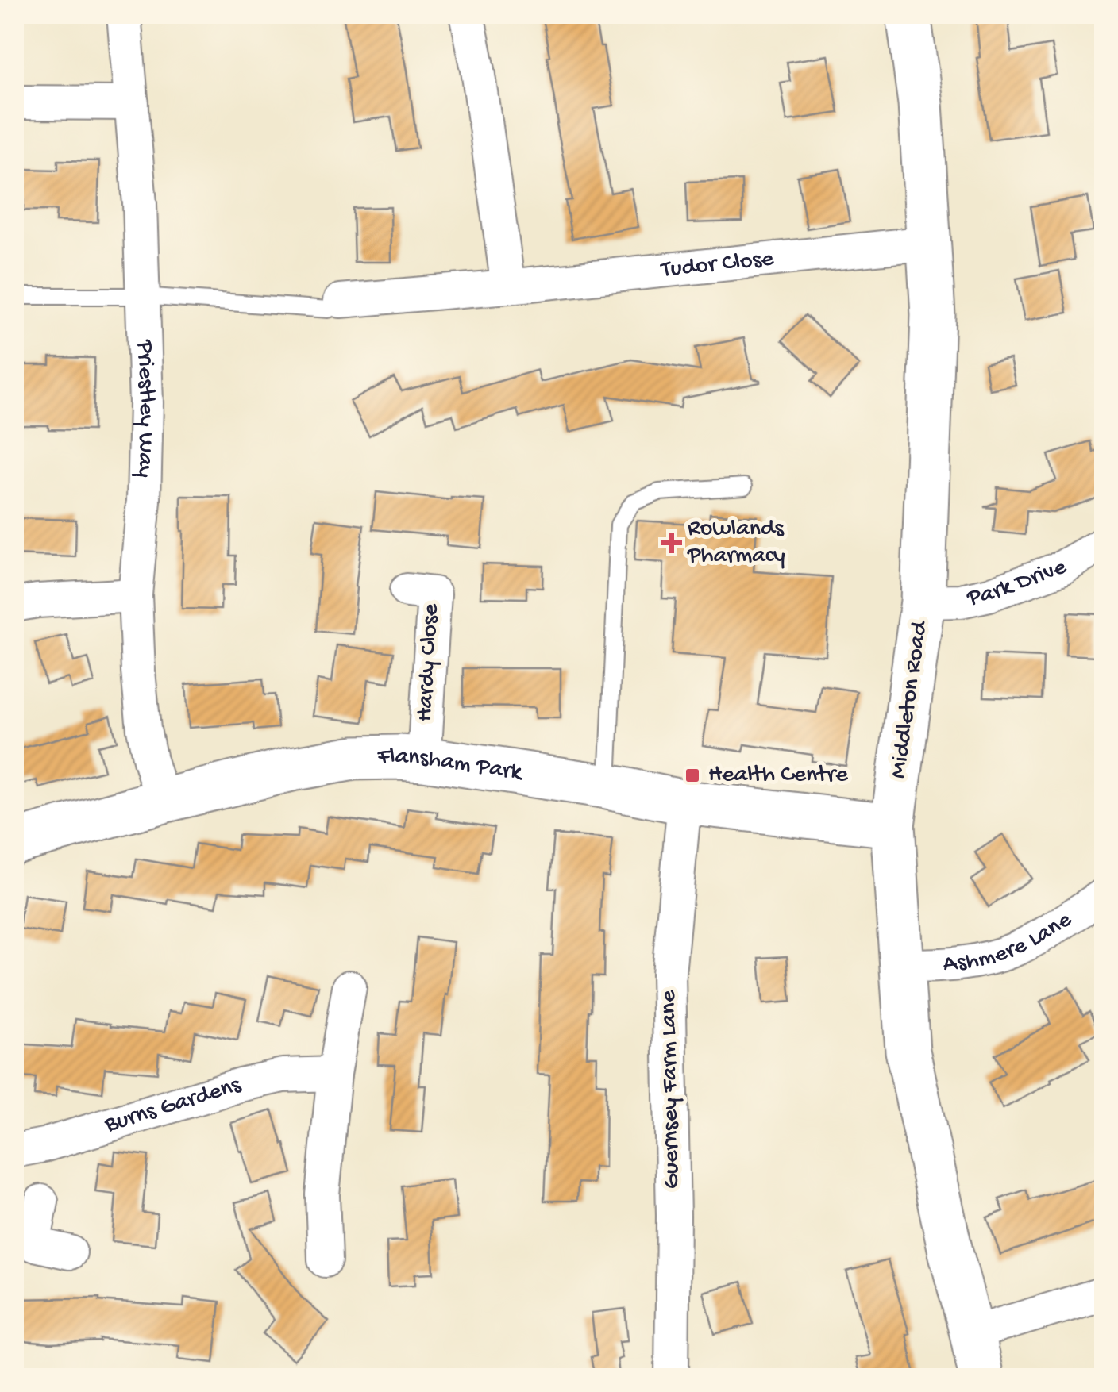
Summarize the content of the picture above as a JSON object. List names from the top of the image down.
{
  "streets": {
    "main road": ["Middleton Road", "Flansham Park"],
    "street": [
      "Tudor Close",
      "Priestley Way",
      "Park Drive",
      "Hardy Close",
      "Ashmere Lane",
      "Guernsey Farm Lane",
      "Burns Gardens"
    ]
  },
  "crossings": [
    ["Tudor Close", "Middleton Road"],
    ["Priestley Way", "Flansham Park"],
    ["Park Drive", "Middleton Road"],
    ["Hardy Close", "Flansham Park"],
    ["Middleton Road", "Flansham Park"],
    ["Middleton Road", "Ashmere Lane"],
    ["Flansham Park", "Guernsey Farm Lane"]
  ],
  "places": {
    "health": ["Rowlands Pharmacy"],
    "transit": ["Health Centre"]
  }
}
